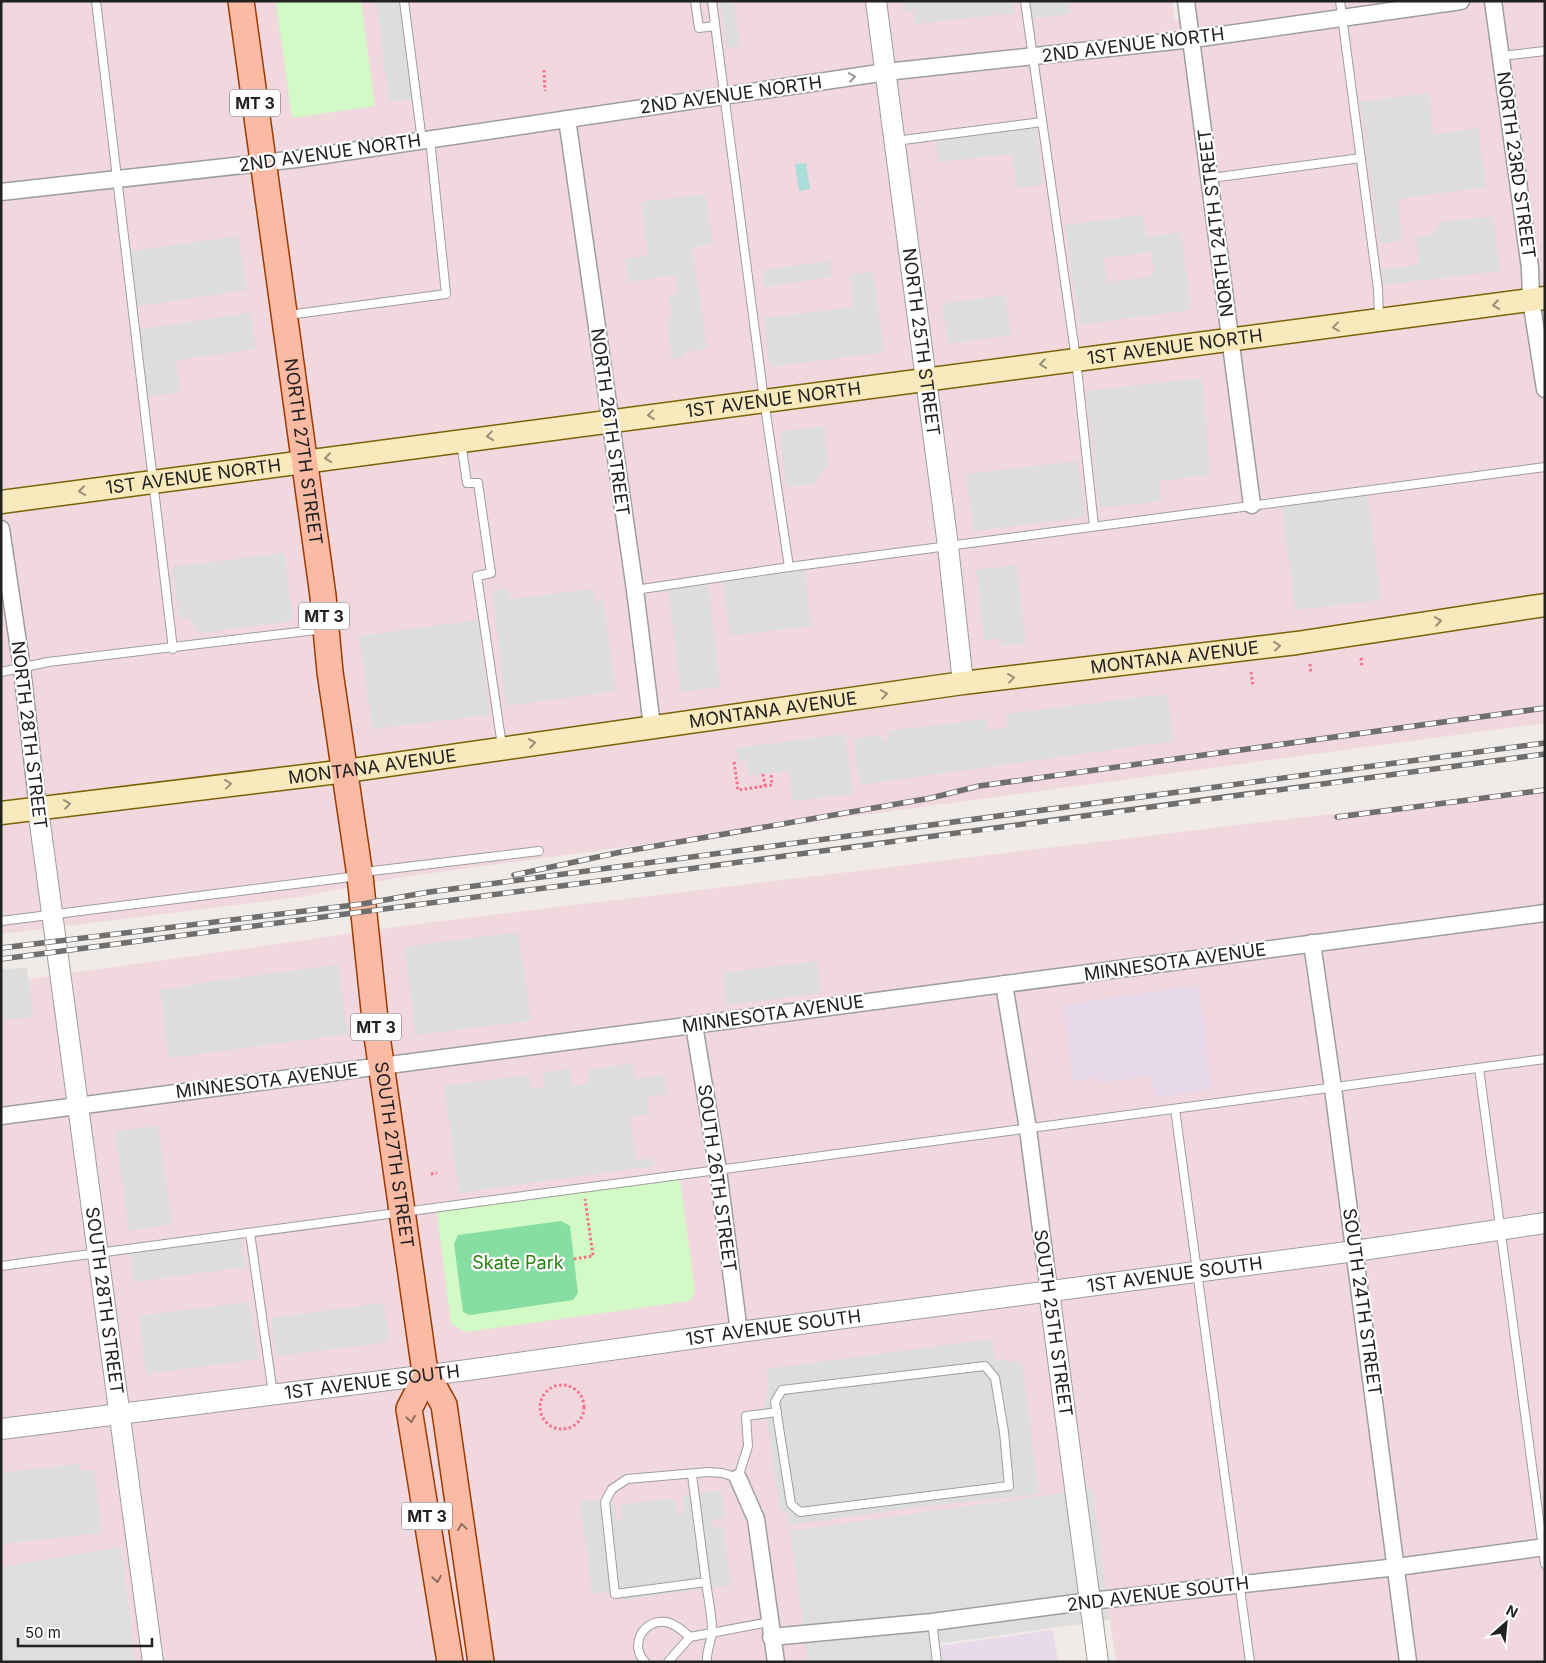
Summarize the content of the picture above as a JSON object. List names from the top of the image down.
{
  "streets": {
    "main road": [
      "MT 3",
      "1ST AVENUE NORTH",
      "NORTH 27TH STREET",
      "MONTANA AVENUE",
      "SOUTH 27TH STREET"
    ],
    "street": [
      "2ND AVENUE NORTH",
      "NORTH 23RD STREET",
      "NORTH 24TH STREET",
      "NORTH 25TH STREET",
      "NORTH 26TH STREET",
      "NORTH 28TH STREET",
      "MINNESOTA AVENUE",
      "SOUTH 26TH STREET",
      "1ST AVENUE SOUTH",
      "SOUTH 28TH STREET",
      "SOUTH 24TH STREET",
      "SOUTH 25TH STREET",
      "2ND AVENUE SOUTH"
    ]
  },
  "crossings": [
    ["2ND AVENUE NORTH", "NORTH 24TH STREET"],
    ["2ND AVENUE NORTH", "NORTH 25TH STREET"],
    ["2ND AVENUE NORTH", "NORTH 26TH STREET"],
    ["2ND AVENUE NORTH", "NORTH 27TH STREET"],
    ["MT 3", "SOUTH 27TH STREET"],
    ["MT 3", "1ST AVENUE SOUTH"],
    ["NORTH 23RD STREET", "1ST AVENUE NORTH"],
    ["NORTH 24TH STREET", "1ST AVENUE NORTH"],
    ["NORTH 25TH STREET", "1ST AVENUE NORTH"],
    ["NORTH 25TH STREET", "MONTANA AVENUE"],
    ["1ST AVENUE NORTH", "NORTH 26TH STREET"],
    ["1ST AVENUE NORTH", "NORTH 27TH STREET"],
    ["NORTH 26TH STREET", "MONTANA AVENUE"],
    ["NORTH 27TH STREET", "MONTANA AVENUE"],
    ["NORTH 27TH STREET", "SOUTH 27TH STREET"],
    ["MONTANA AVENUE", "NORTH 28TH STREET"],
    ["NORTH 28TH STREET", "SOUTH 28TH STREET"],
    ["MINNESOTA AVENUE", "SOUTH 27TH STREET"],
    ["MINNESOTA AVENUE", "SOUTH 26TH STREET"],
    ["MINNESOTA AVENUE", "SOUTH 28TH STREET"],
    ["MINNESOTA AVENUE", "SOUTH 24TH STREET"],
    ["MINNESOTA AVENUE", "SOUTH 25TH STREET"],
    ["SOUTH 27TH STREET", "1ST AVENUE SOUTH"],
    ["SOUTH 26TH STREET", "1ST AVENUE SOUTH"],
    ["1ST AVENUE SOUTH", "SOUTH 28TH STREET"],
    ["1ST AVENUE SOUTH", "SOUTH 24TH STREET"],
    ["1ST AVENUE SOUTH", "SOUTH 25TH STREET"],
    ["SOUTH 24TH STREET", "2ND AVENUE SOUTH"],
    ["SOUTH 25TH STREET", "2ND AVENUE SOUTH"]
  ],
  "one_way": ["1ST AVENUE NORTH", "MONTANA AVENUE"],
  "parks": ["Skate Park"],
  "scale_bar": "50 m",
  "north": "top right"
}
